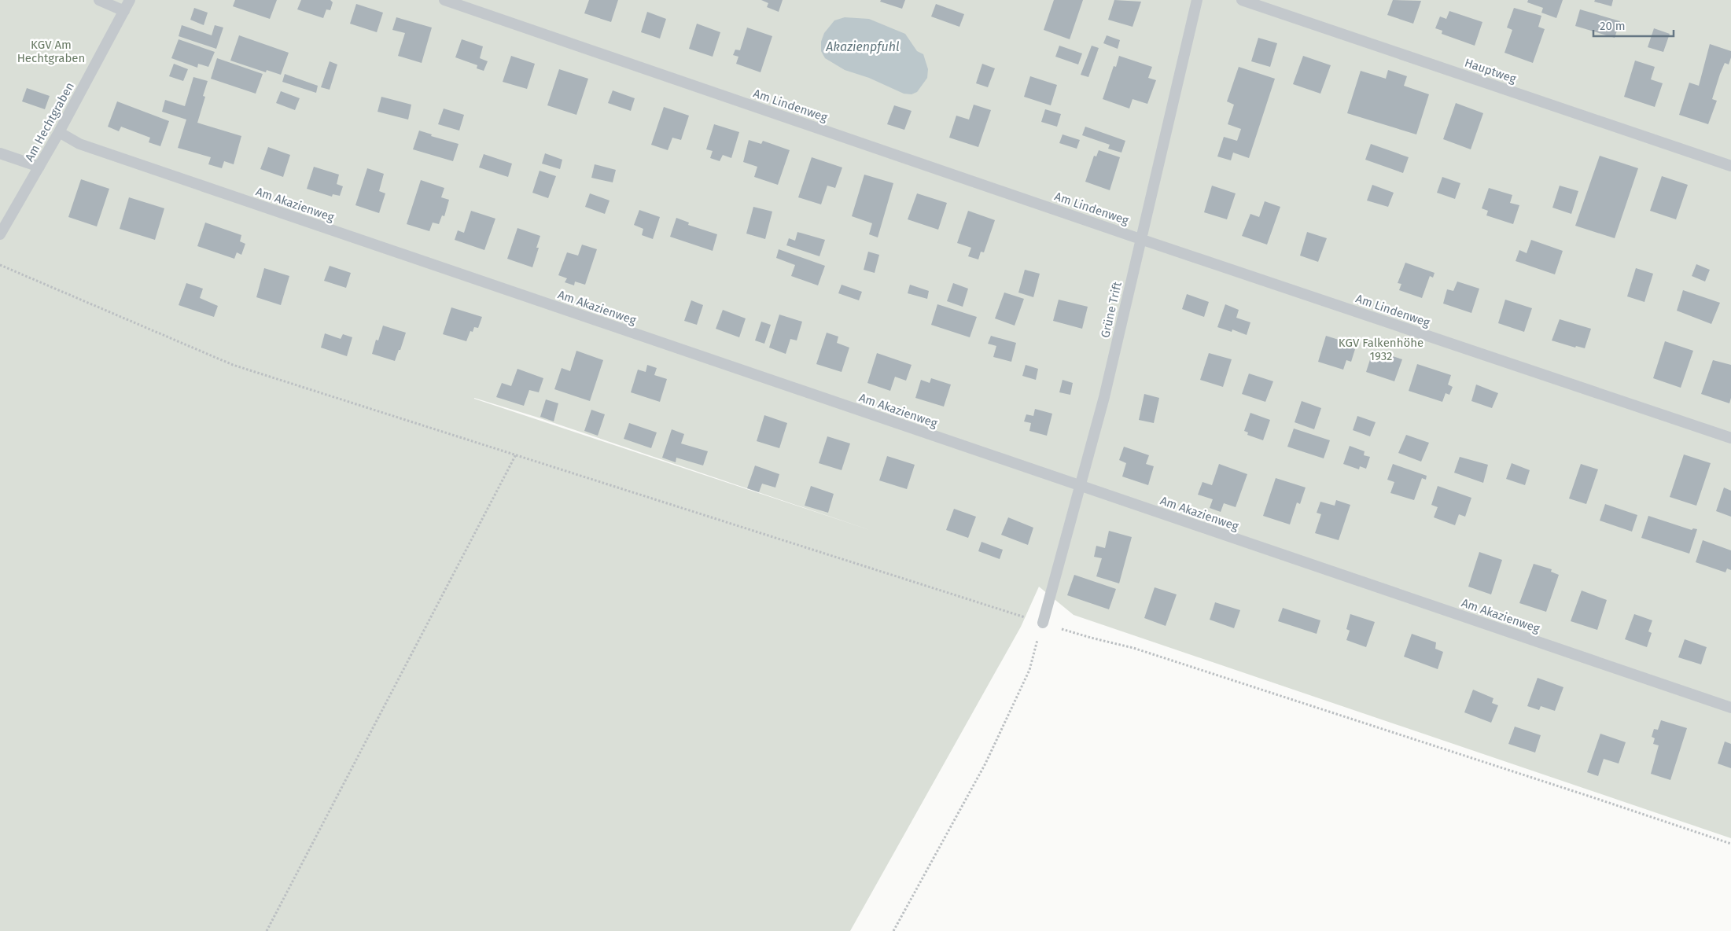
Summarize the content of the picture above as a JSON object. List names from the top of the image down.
{
  "streets": {
    "lane": [
      "Hauptweg",
      "Am Lindenweg",
      "Am Hechtgraben",
      "Am Akazienweg",
      "Grüne Trift"
    ]
  },
  "crossings": [
    ["Am Lindenweg", "Grüne Trift"],
    ["Am Hechtgraben", "Am Akazienweg"],
    ["Am Akazienweg", "Grüne Trift"]
  ],
  "water": ["Akazienpfuhl"],
  "parks": ["KGV Am Hechtgraben", "KGV Falkenhöhe 1932"],
  "scale_bar": "20 m"
}
